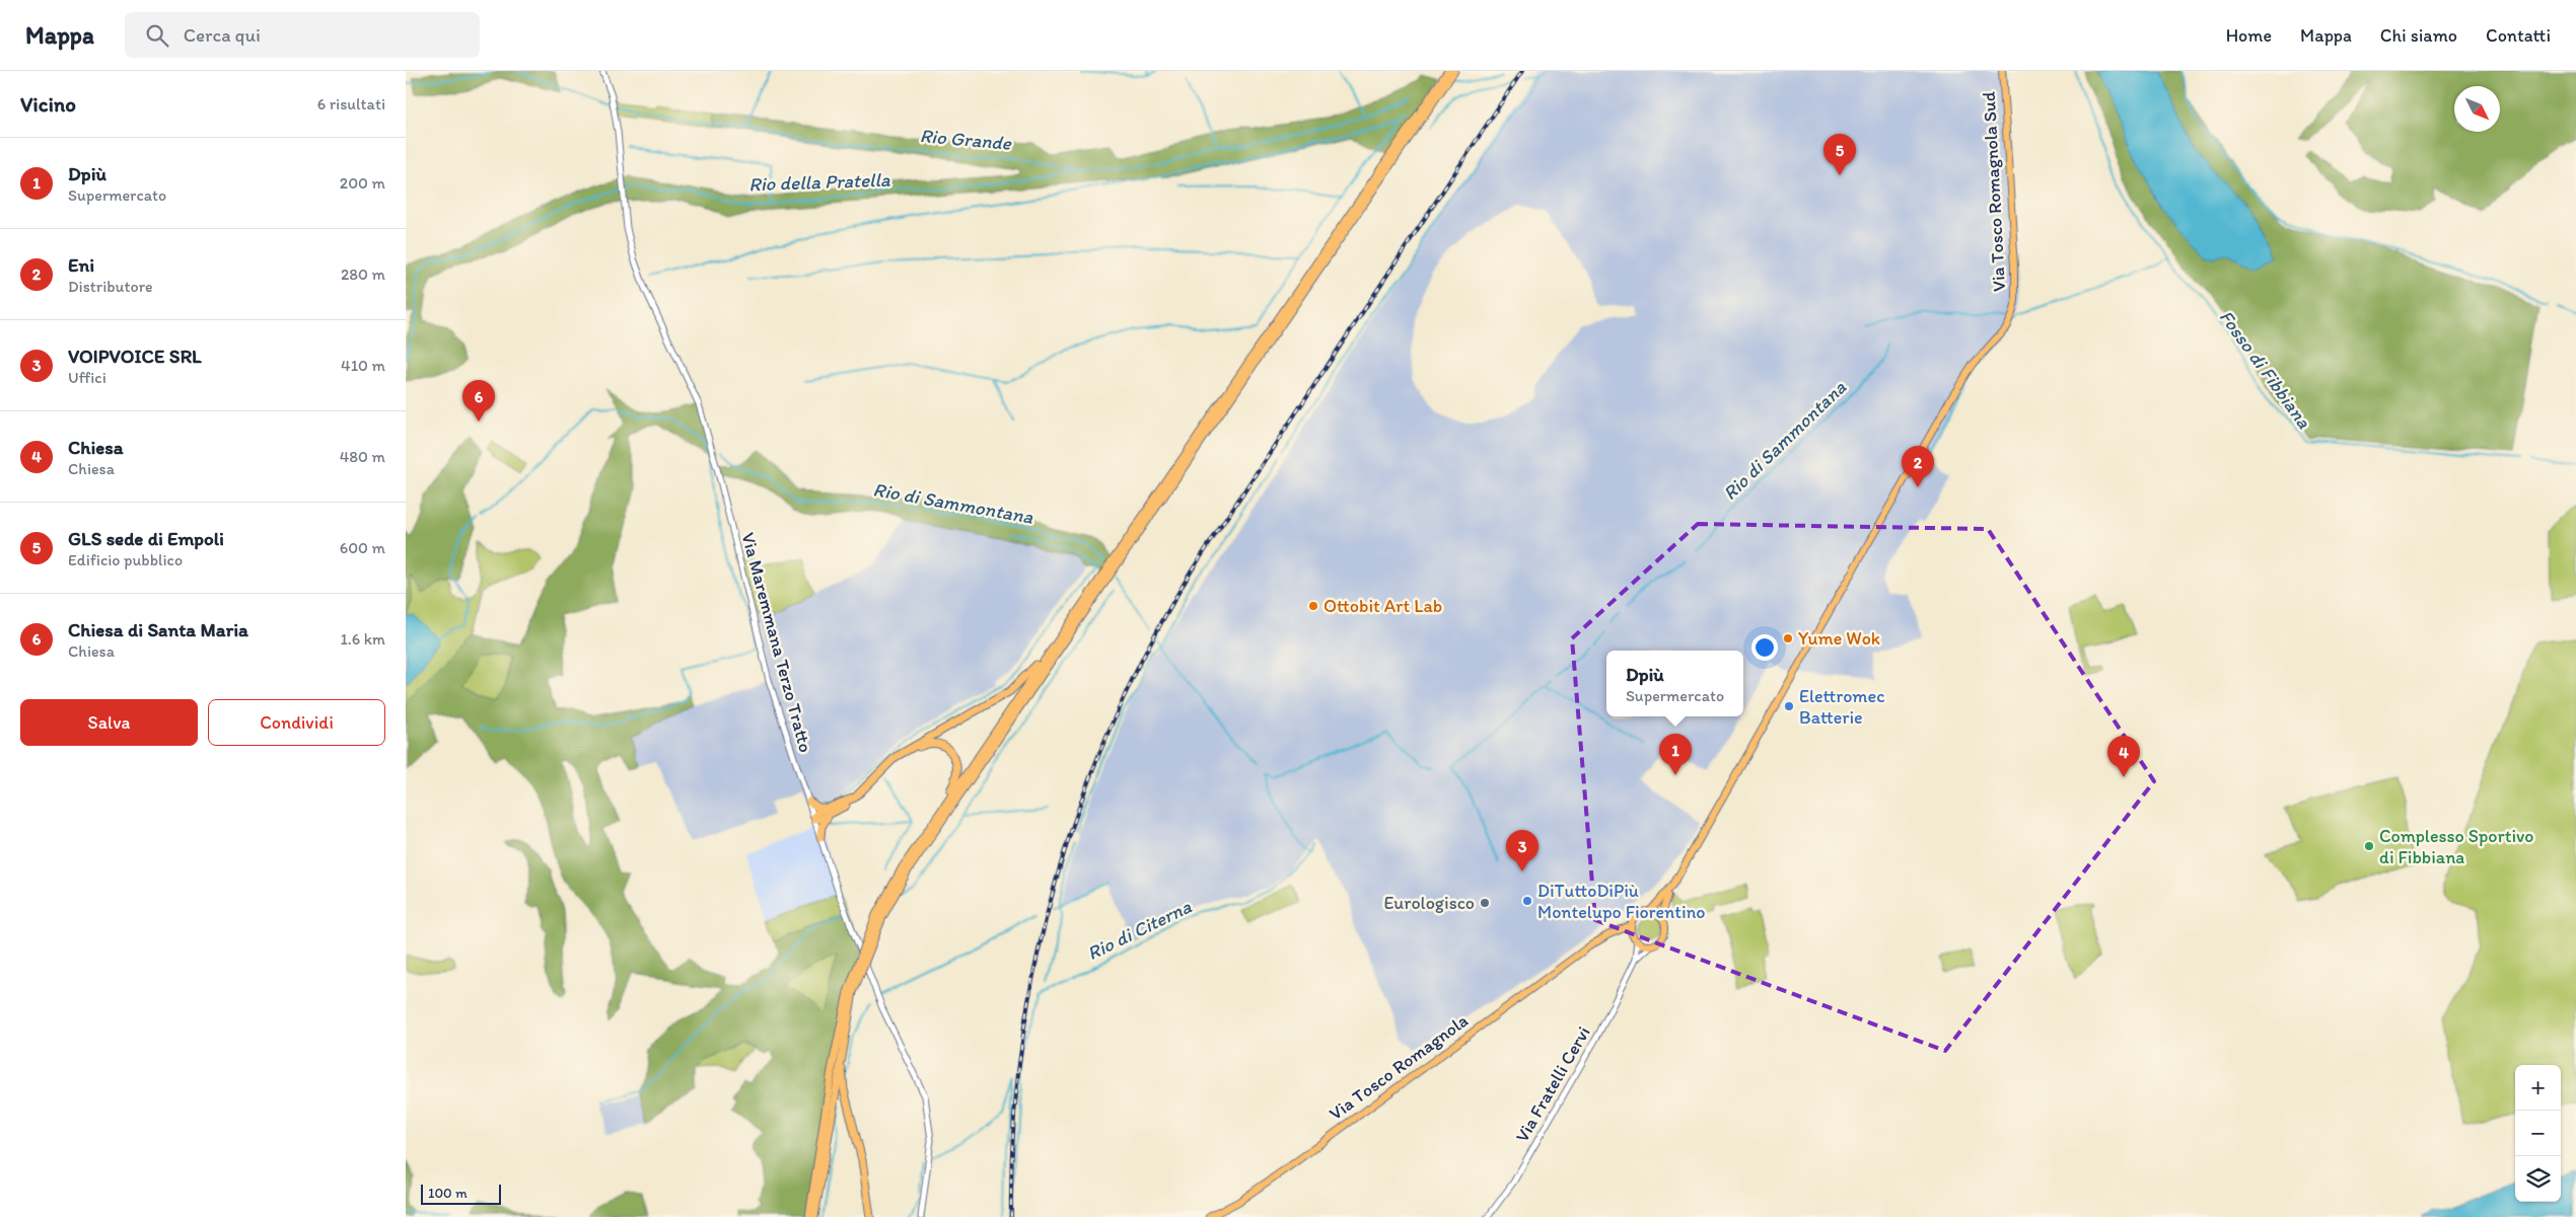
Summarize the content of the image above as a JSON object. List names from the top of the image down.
{
  "streets": {
    "main road": ["Via Tosco Romagnola Sud", "Via Tosco Romagnola"],
    "street": ["Via Maremmana Terzo Tratto", "Via Fratelli Cervi"]
  },
  "crossings": [
    ["Via Tosco Romagnola Sud", "Via Tosco Romagnola"],
    ["Via Tosco Romagnola Sud", "Via Fratelli Cervi"],
    ["Via Tosco Romagnola", "Via Fratelli Cervi"]
  ],
  "water": [
    "Rio Grande",
    "Rio della Pratella",
    "Fosso di Fibbiana",
    "Rio di Sammontana",
    "Rio di Citerna"
  ],
  "places": [
    "Ottobit Art Lab",
    "Yume Wok",
    "Elettromec Batterie",
    "Complesso Sportivo di Fibbiana",
    "DiTuttoDiPiù Montelupo Fiorentino",
    "Eurologisco"
  ],
  "scale_bar": "100 m",
  "north": "bottom right",
  "page": {
    "header": "Mappa",
    "search": "Cerca qui",
    "nav": [
      "Home",
      "Mappa",
      "Chi siamo",
      "Contatti"
    ],
    "heading": ["Vicino", "6 risultati"],
    "pins": [
      "5",
      "6",
      "2",
      "1",
      "4",
      "3"
    ],
    "list": [
      {
        "mark": "1",
        "name": "Dpiù",
        "note": "Supermercato",
        "value": "200 m"
      },
      {
        "mark": "2",
        "name": "Eni",
        "note": "Distributore",
        "value": "280 m"
      },
      {
        "mark": "3",
        "name": "VOIPVOICE SRL",
        "note": "Uffici",
        "value": "410 m"
      },
      {
        "mark": "4",
        "name": "Chiesa",
        "note": "Chiesa",
        "value": "480 m"
      },
      {
        "mark": "5",
        "name": "GLS sede di Empoli",
        "note": "Edificio pubblico",
        "value": "600 m"
      },
      {
        "mark": "6",
        "name": "Chiesa di Santa Maria",
        "note": "Chiesa",
        "value": "1.6 km"
      }
    ],
    "popup": ["Dpiù", "Supermercato"],
    "buttons": ["Salva", "Condividi"],
    "map_buttons": ["+", "−"],
    "scale": "100 m"
  }
}
